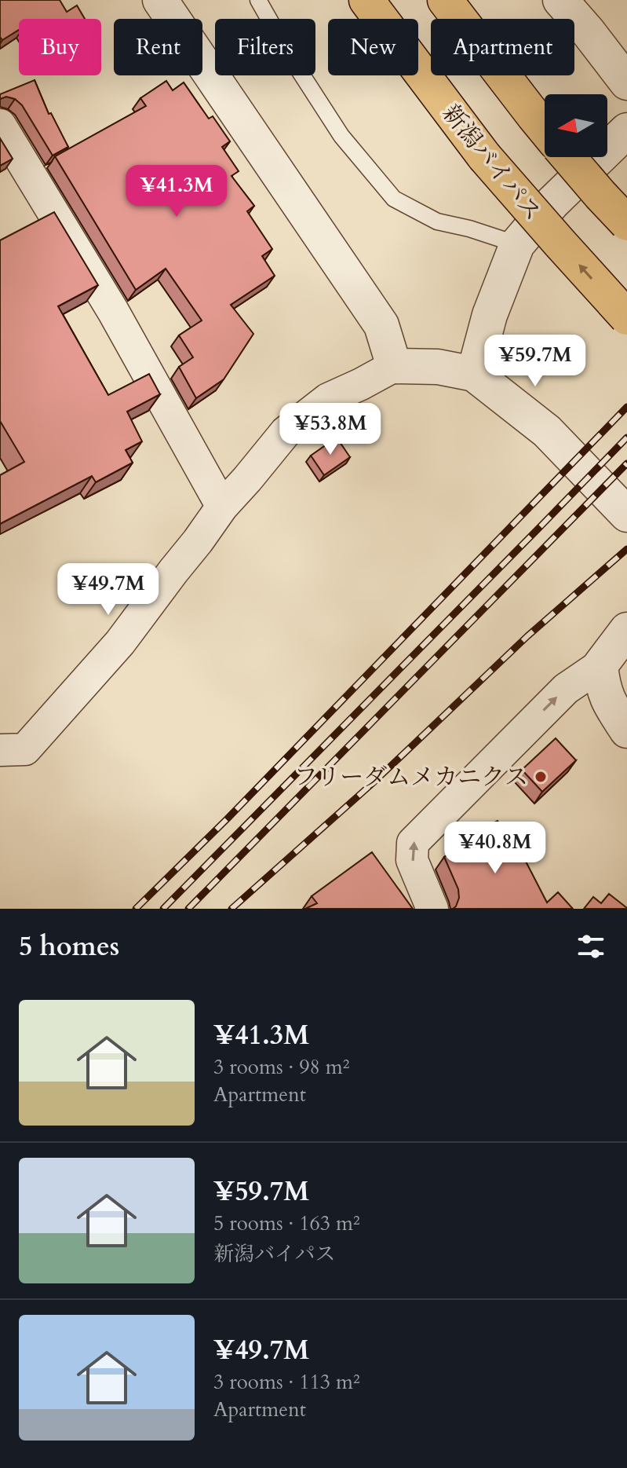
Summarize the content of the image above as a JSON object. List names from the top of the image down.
{
  "streets": {
    "highway": ["新潟バイパス"]
  },
  "places": ["フリーダムメカニクス"],
  "north": "left",
  "page": {
    "chip": [
      "Buy",
      "Rent",
      "Filters",
      "New",
      "Apartment"
    ],
    "price": [
      "¥41.3M",
      "¥59.7M",
      "¥53.8M",
      "¥49.7M",
      "¥40.8M"
    ],
    "heading": "5 homes",
    "list": [
      {
        "name": "¥41.3M",
        "note": "3 rooms · 98 m² · Apartment"
      },
      {
        "name": "¥59.7M",
        "note": "5 rooms · 163 m² · 新潟バイパス"
      },
      {
        "name": "¥49.7M",
        "note": "3 rooms · 113 m² · Apartment"
      }
    ]
  }
}
